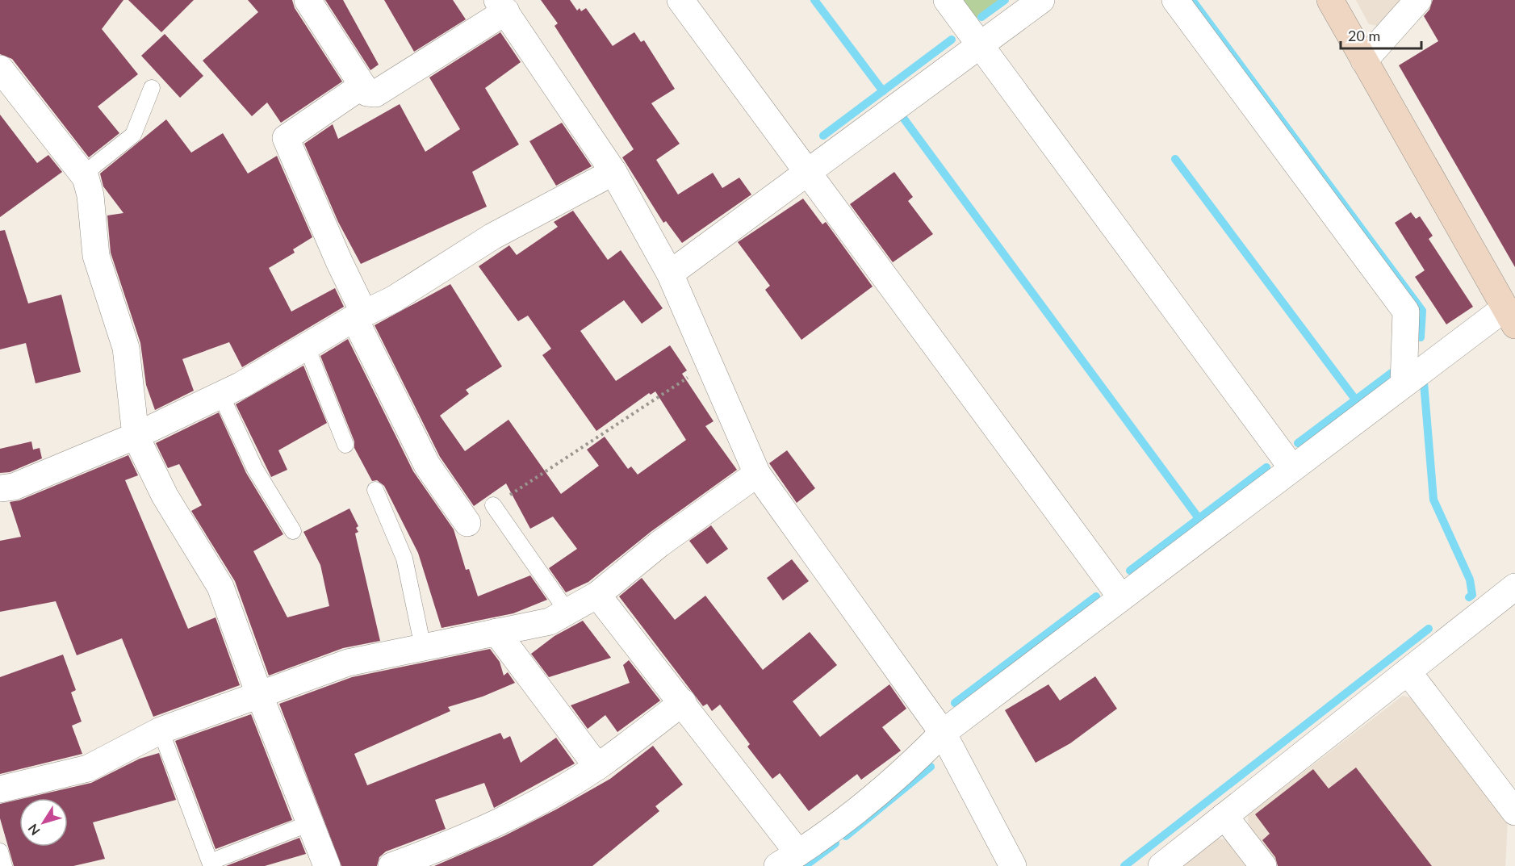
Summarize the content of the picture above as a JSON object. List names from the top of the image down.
{
  "scale_bar": "20 m",
  "north": "bottom left"
}
